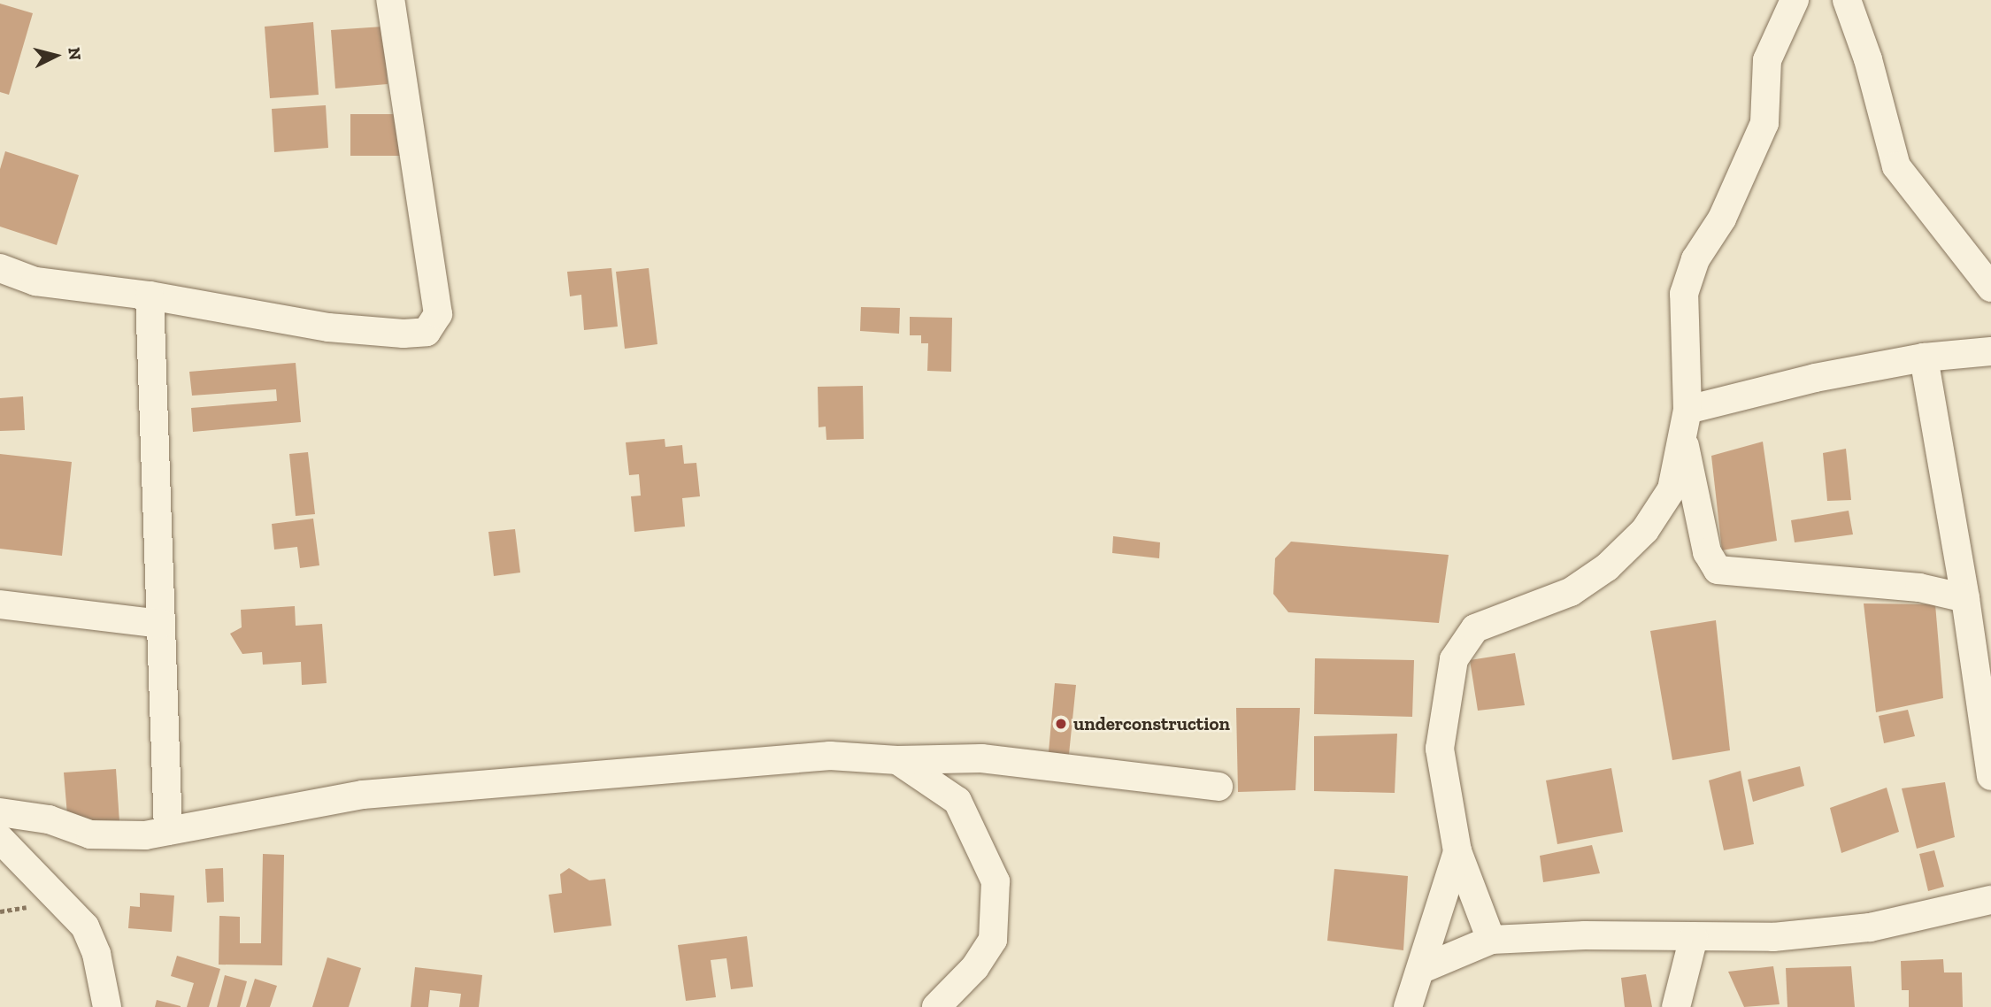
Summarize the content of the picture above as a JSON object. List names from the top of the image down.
{
  "places": ["underconstruction"],
  "north": "right"
}
